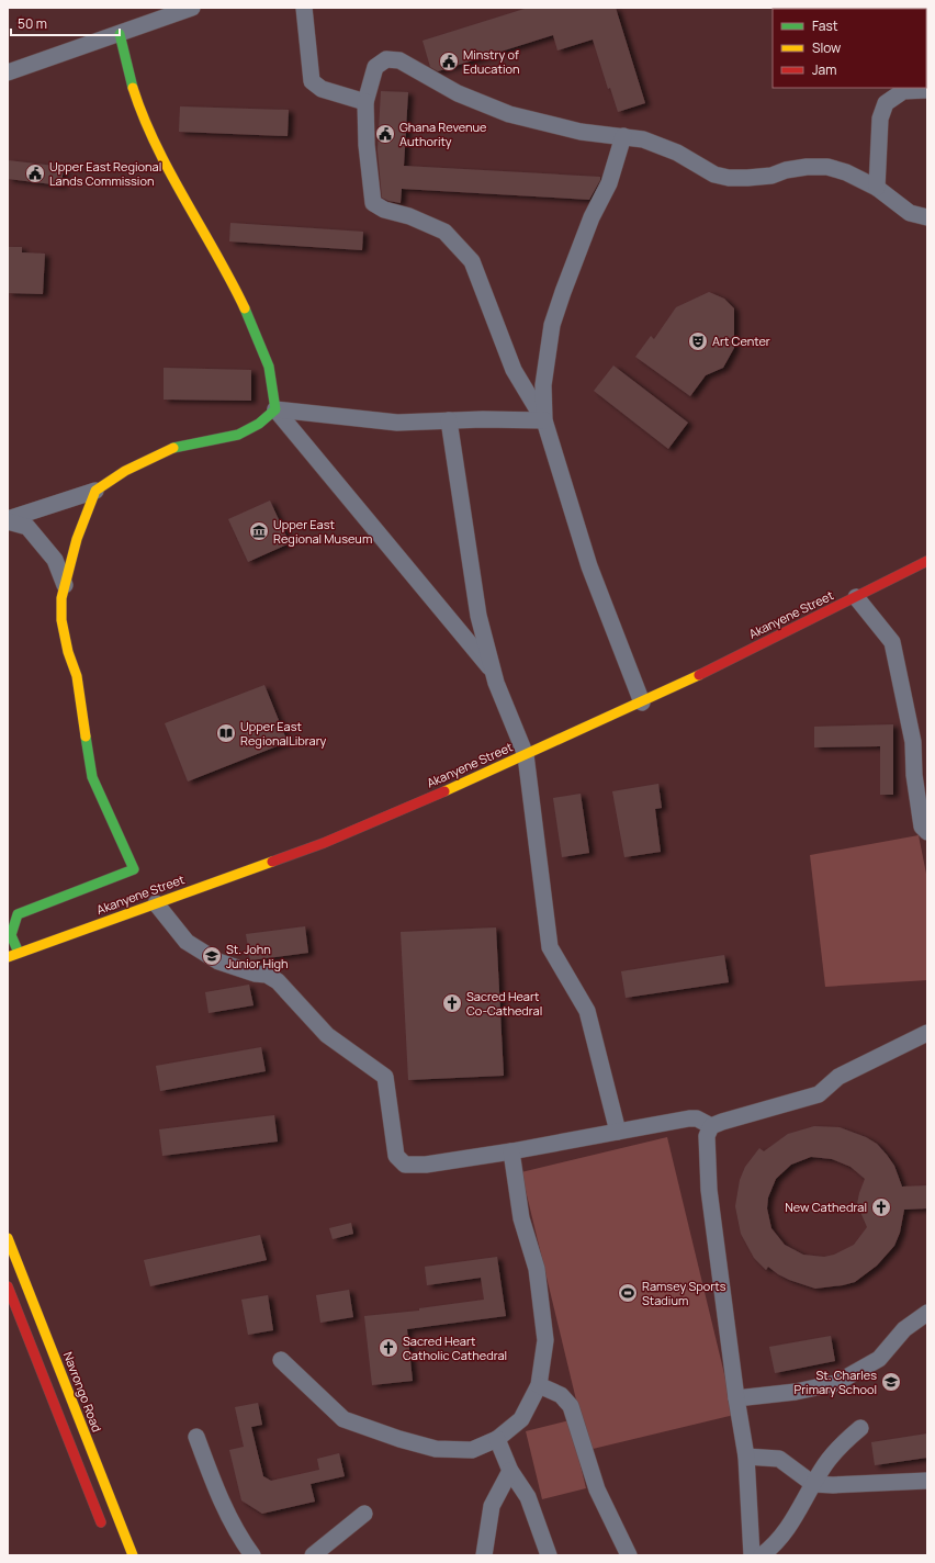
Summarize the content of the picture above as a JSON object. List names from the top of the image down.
{
  "streets": {
    "main road": ["Akanyene Street", "Navrongo Road"]
  },
  "places": {
    "public building": ["Minstry of Education", "Ghana Revenue Authority", "Upper East Regional Lands Commission"],
    "theatre": ["Art Center"],
    "museum": ["Upper East Regional Museum"],
    "library": ["Upper East RegionalLibrary"],
    "school or university": ["St. John Junior High", "St. Charles Primary School"],
    "church": ["Sacred Heart Co-Cathedral", "New Cathedral", "Sacred Heart Catholic Cathedral"],
    "sports": ["Ramsey Sports Stadium"]
  },
  "legend": ["Fast", "Slow", "Jam"],
  "scale_bar": "50 m"
}
